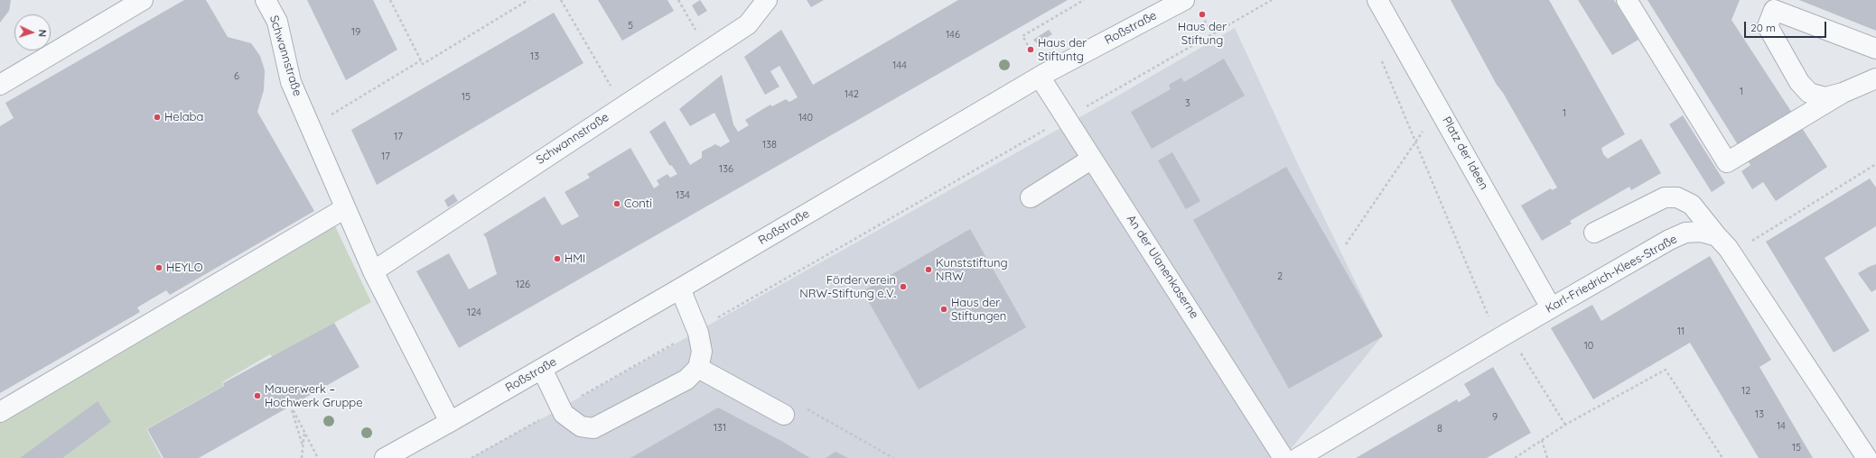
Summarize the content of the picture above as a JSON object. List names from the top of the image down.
{
  "streets": {
    "street": [
      "Roßstraße",
      "Schwannstraße",
      "Platz der Ideen",
      "An der Ulanenkaserne",
      "Karl-Friedrich-Klees-Straße"
    ]
  },
  "crossings": [
    ["Roßstraße", "Schwannstraße"],
    ["Roßstraße", "An der Ulanenkaserne"],
    ["Platz der Ideen", "Karl-Friedrich-Klees-Straße"]
  ],
  "places": [
    "Haus der Stiftung",
    "Haus der Stiftuntg",
    "Helaba",
    "Conti",
    "HMI",
    "HEYLO",
    "Kunststiftung NRW",
    "Förderverein NRW-Stiftung e.V.",
    "Haus der Stiftungen",
    "Mauerwerk – Hochwerk Gruppe"
  ],
  "house_numbers": [
    "5",
    "19",
    "146",
    "13",
    "144",
    "6",
    "1",
    "142",
    "15",
    "3",
    "1",
    "140",
    "17",
    "138",
    "17",
    "136",
    "134",
    "2",
    "126",
    "124",
    "11",
    "10",
    "12",
    "13",
    "9",
    "14",
    "131",
    "8",
    "15"
  ],
  "scale_bar": "20 m",
  "north": "right"
}
